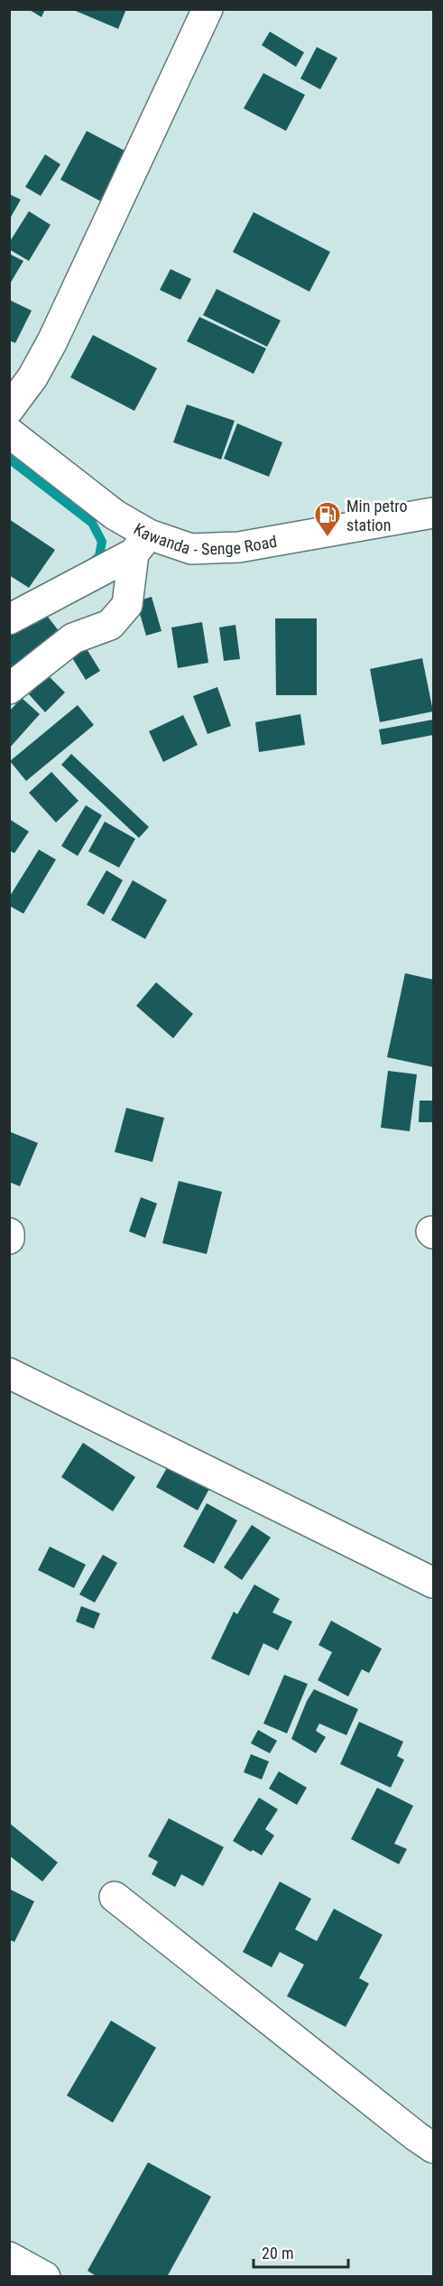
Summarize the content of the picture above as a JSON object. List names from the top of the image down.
{
  "streets": {
    "street": ["Kawanda - Senge Road"]
  },
  "places": {
    "fuel station": ["Min petro station"]
  },
  "scale_bar": "20 m"
}
